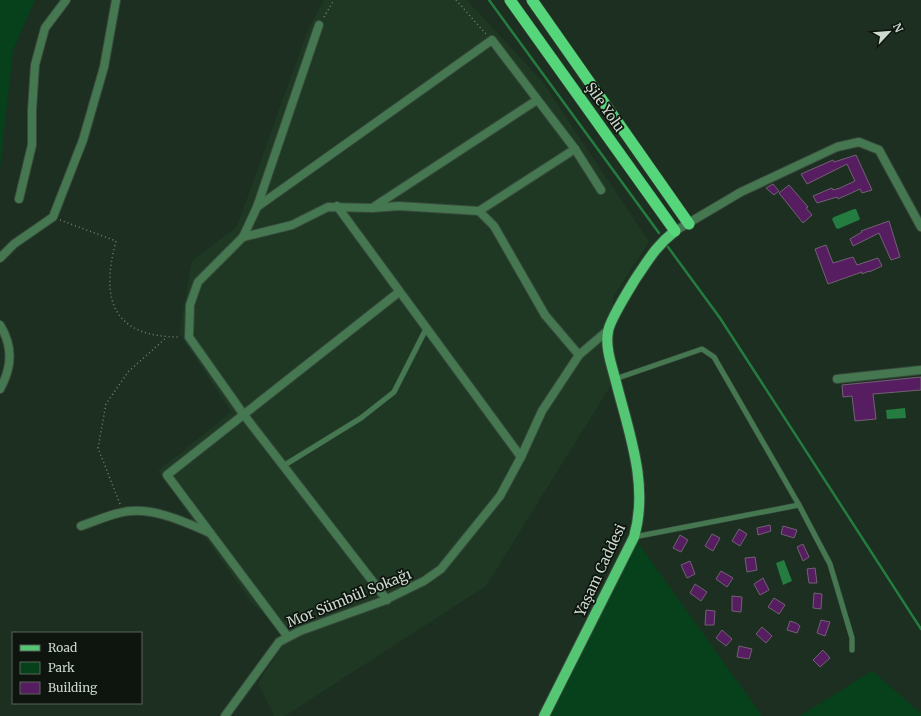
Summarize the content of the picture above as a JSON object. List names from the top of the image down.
{
  "streets": {
    "highway": ["Şile Yolu"],
    "main road": ["Yaşam Caddesi"],
    "street": ["Mor Sümbül Sokağı"]
  },
  "crossings": [
    ["Şile Yolu", "Yaşam Caddesi"],
    ["Yaşam Caddesi", "Mor Sümbül Sokağı"]
  ],
  "legend": ["Road", "Park", "Building"],
  "north": "top right"
}
